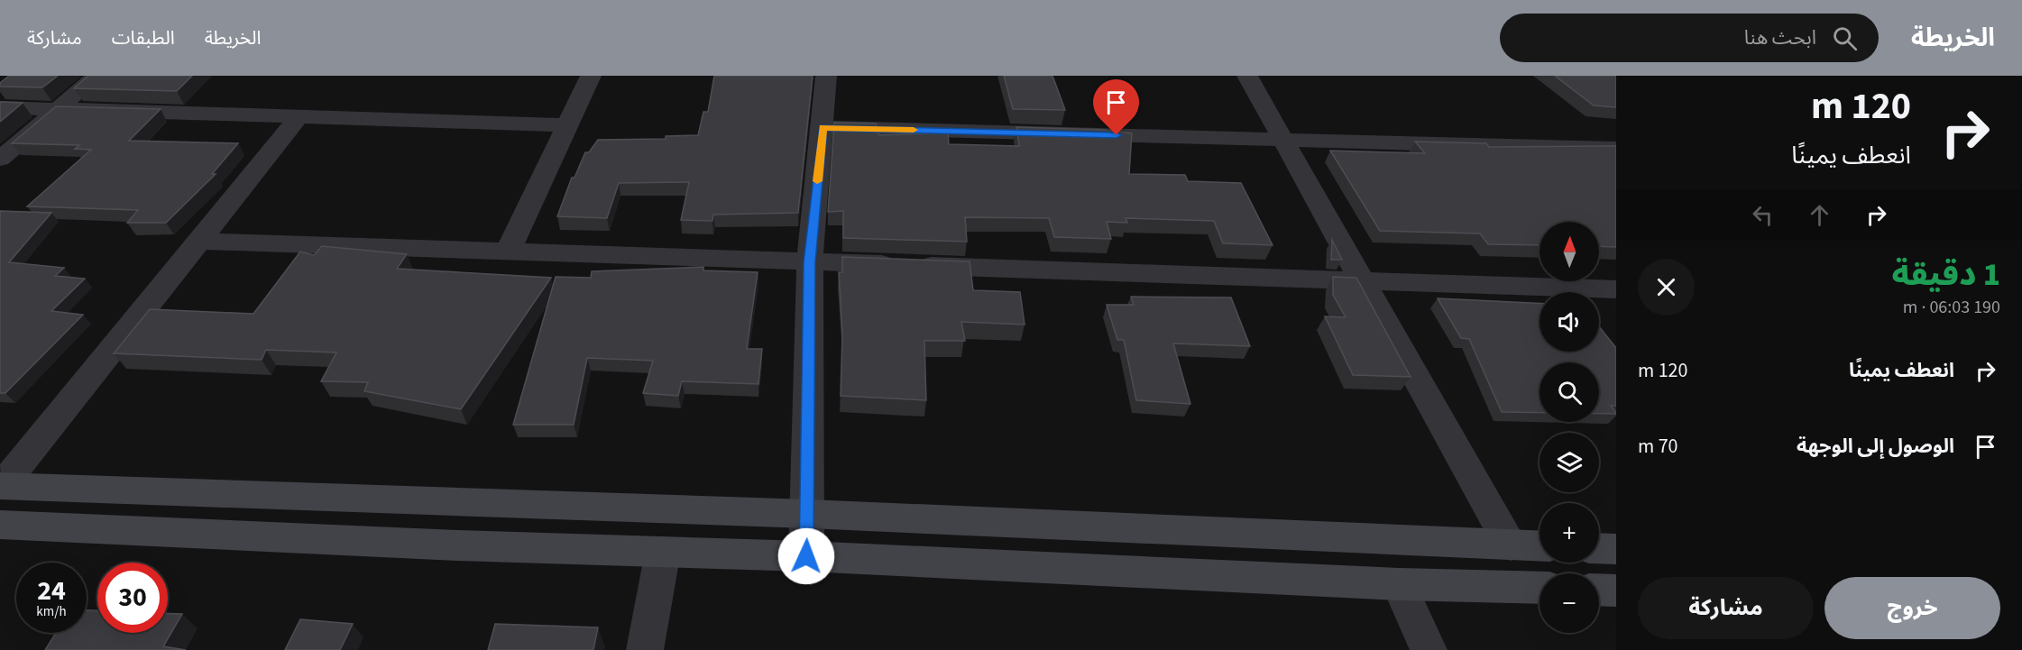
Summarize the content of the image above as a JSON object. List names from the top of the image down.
{
  "north": "top",
  "page": {
    "header": "الخريطة",
    "search": "ابحث هنا",
    "nav": ["الخريطة", "الطبقات", "مشاركة"],
    "turn": ["120 m", "انعطف يمينًا"],
    "map_buttons": ["+", "−"],
    "heading": ["1 دقيقة", "190 m · 06:03"],
    "list": [
      {
        "name": "انعطف يمينًا",
        "value": "120 m"
      },
      {
        "name": "الوصول إلى الوجهة",
        "value": "70 m"
      }
    ],
    "speed": "24 km/h",
    "limit": "30",
    "buttons": ["خروج", "مشاركة"]
  }
}
